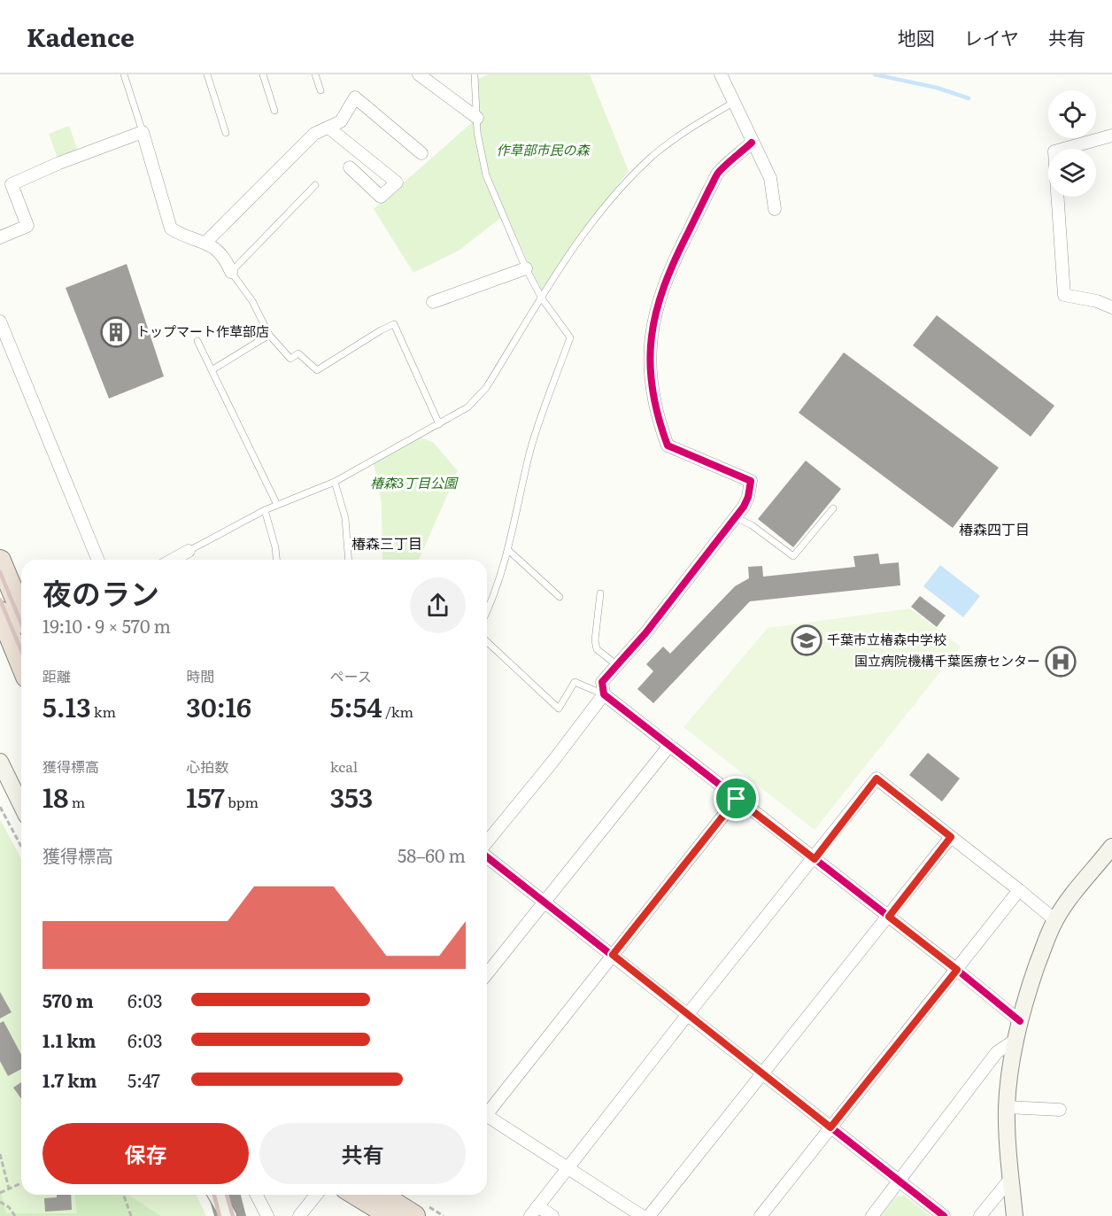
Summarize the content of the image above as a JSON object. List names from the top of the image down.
{
  "districts": ["椿森四丁目", "椿森三丁目"],
  "parks": ["作草部市民の森", "椿森3丁目公園"],
  "places": {
    "building": ["トップマート作草部店"],
    "school or university": ["千葉市立椿森中学校"],
    "hospital": ["国立病院機構千葉医療センター"]
  },
  "page": {
    "header": "Kadence",
    "nav": ["地図", "レイヤ", "共有"],
    "heading": ["夜のラン", "19:10 · 9 × 570 m"],
    "stats": [
      ["距離", "5.13 km"],
      ["時間", "30:16"],
      ["ペース", "5:54 /km"],
      ["獲得標高", "18 m"],
      ["心拍数", "157 bpm"],
      ["kcal", "353"]
    ],
    "chart": ["獲得標高", "58–60 m"],
    "list": [
      {
        "name": "570 m",
        "note": "6:03"
      },
      {
        "name": "1.1 km",
        "note": "6:03"
      },
      {
        "name": "1.7 km",
        "note": "5:47"
      }
    ],
    "buttons": ["保存", "共有"]
  }
}
